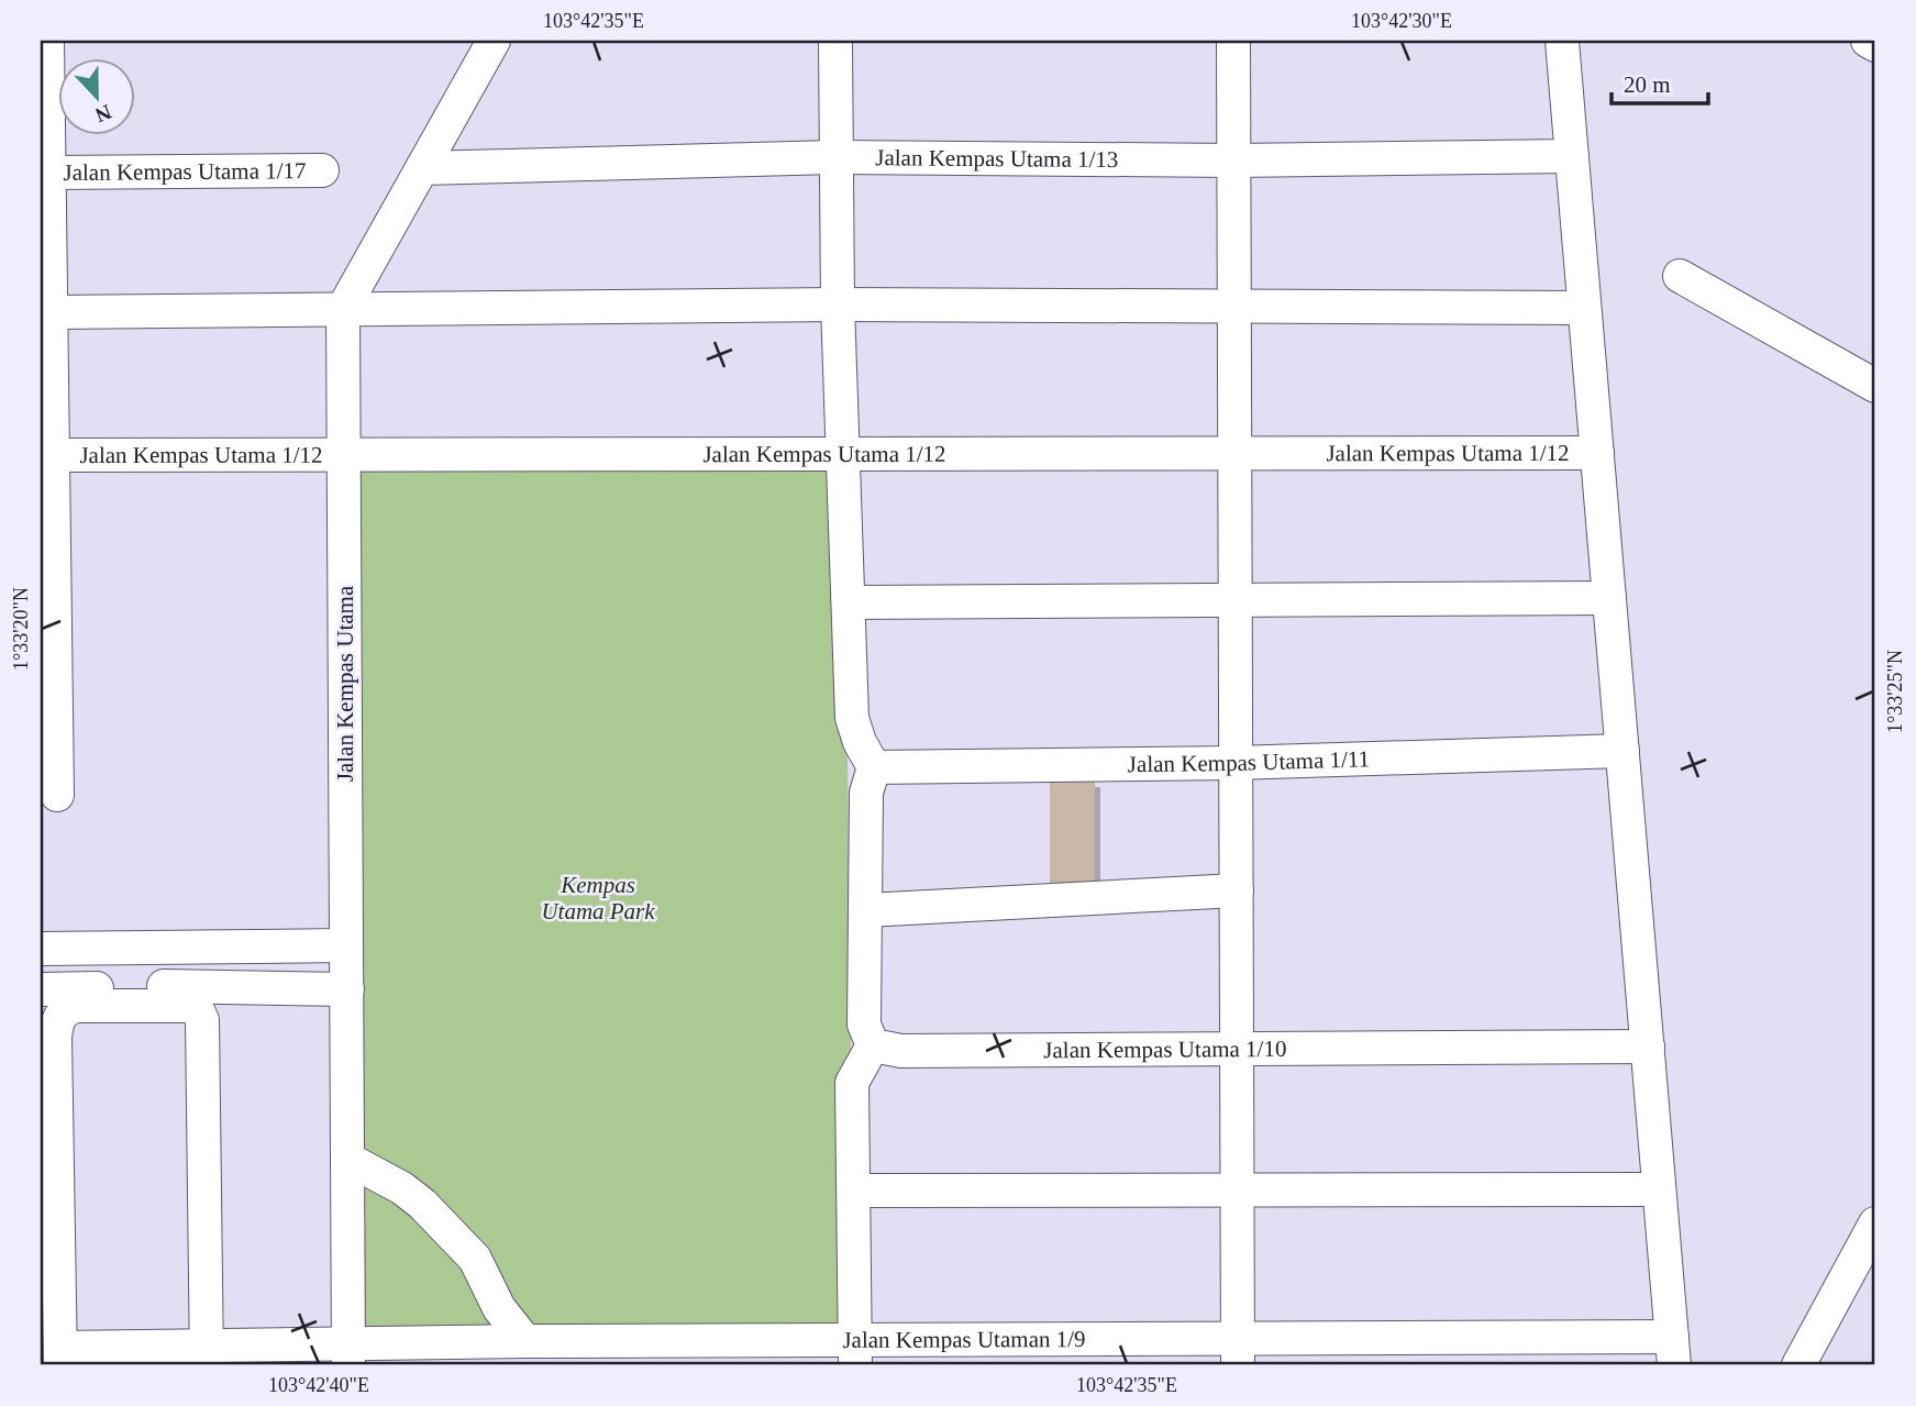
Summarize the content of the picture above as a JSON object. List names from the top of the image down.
{
  "streets": {
    "street": [
      "Jalan Kempas Utama 1/13",
      "Jalan Kempas Utama 1/17",
      "Jalan Kempas Utama 1/12",
      "Jalan Kempas Utama",
      "Jalan Kempas Utama 1/11",
      "Jalan Kempas Utama 1/10",
      "Jalan Kempas Utaman 1/9"
    ]
  },
  "crossings": [
    ["Jalan Kempas Utama 1/13", "Jalan Kempas Utama"],
    ["Jalan Kempas Utama 1/12", "Jalan Kempas Utama"],
    ["Jalan Kempas Utama", "Jalan Kempas Utaman 1/9"]
  ],
  "parks": ["Kempas Utama Park"],
  "scale_bar": "20 m",
  "north": "bottom",
  "coordinates": [
    "103°42'35\"E",
    "103°42'30\"E",
    "1°33'20\"N",
    "1°33'25\"N",
    "103°42'40\"E"
  ]
}
